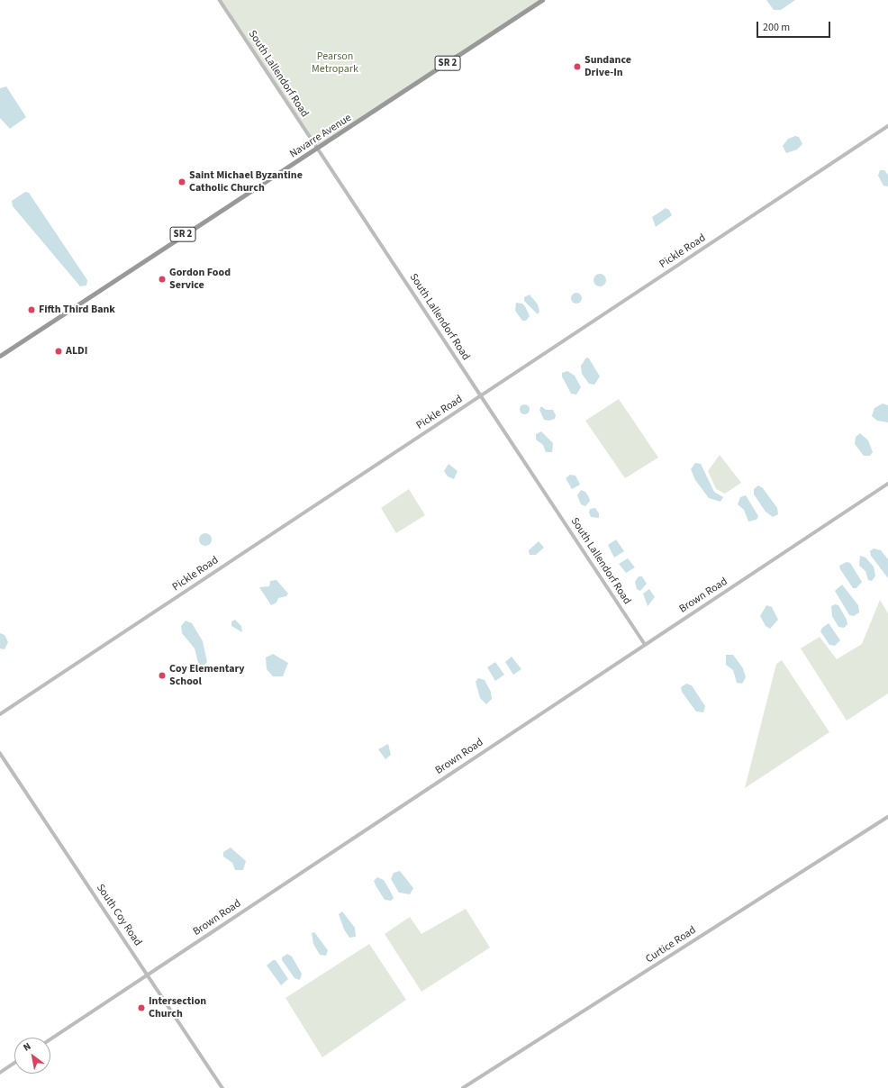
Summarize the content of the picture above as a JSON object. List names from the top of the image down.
{
  "streets": {
    "highway": ["SR 2", "Navarre Avenue"],
    "street": [
      "South Lallendorf Road",
      "Pickle Road",
      "Brown Road",
      "South Coy Road",
      "Curtice Road"
    ]
  },
  "crossings": [
    ["South Lallendorf Road", "Navarre Avenue"],
    ["South Lallendorf Road", "Pickle Road"],
    ["South Lallendorf Road", "Brown Road"],
    ["Brown Road", "South Coy Road"]
  ],
  "parks": ["Pearson Metropark"],
  "places": [
    "Sundance Drive-In",
    "Saint Michael Byzantine Catholic Church",
    "Gordon Food Service",
    "Fifth Third Bank",
    "ALDI",
    "Coy Elementary School",
    "Intersection Church"
  ],
  "scale_bar": "200 m",
  "north": "top left"
}
